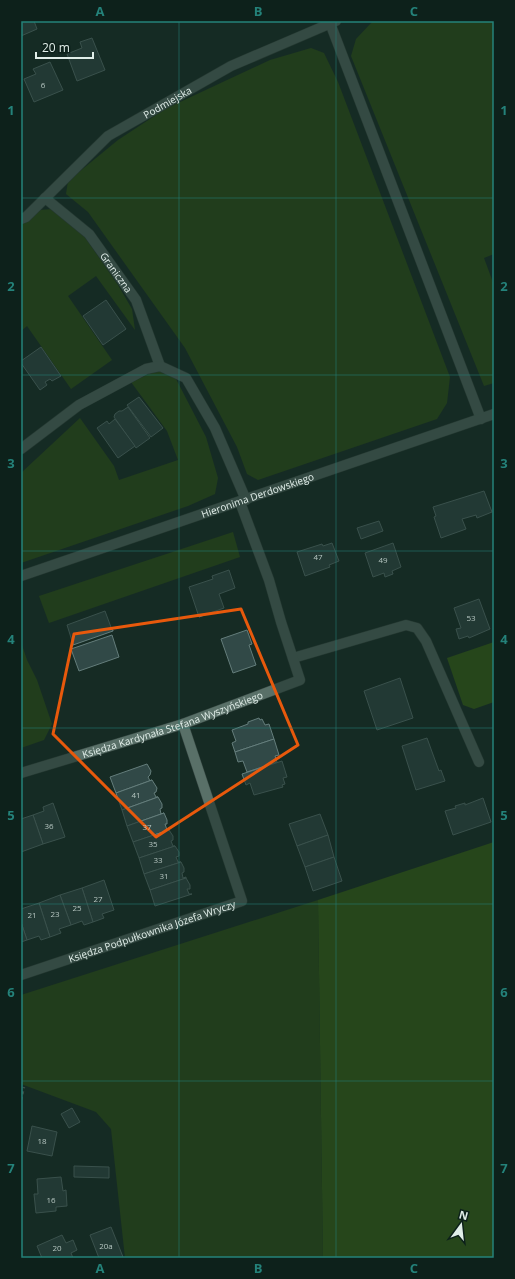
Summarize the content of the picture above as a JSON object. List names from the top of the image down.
{
  "streets": {
    "street": [
      "Podmiejska",
      "Graniczna",
      "Hieronima Derdowskiego",
      "Księdza Kardynała Stefana Wyszyńskiego",
      "Księdza Podpułkownika Józefa Wryczy"
    ]
  },
  "crossings": [
    ["Podmiejska", "Graniczna"],
    ["Hieronima Derdowskiego", "Księdza Kardynała Stefana Wyszyńskiego"],
    ["Księdza Kardynała Stefana Wyszyńskiego", "Księdza Podpułkownika Józefa Wryczy"]
  ],
  "house_numbers": [
    "6",
    "47",
    "49",
    "53",
    "41",
    "36",
    "37",
    "35",
    "33",
    "31",
    "27",
    "25",
    "23",
    "21",
    "18",
    "16",
    "20a",
    "20"
  ],
  "scale_bar": "20 m",
  "north": "top",
  "grid": {
    "columns": ["A", "B", "C"],
    "rows": [
      "1",
      "2",
      "3",
      "4",
      "5",
      "6",
      "7"
    ]
  }
}
